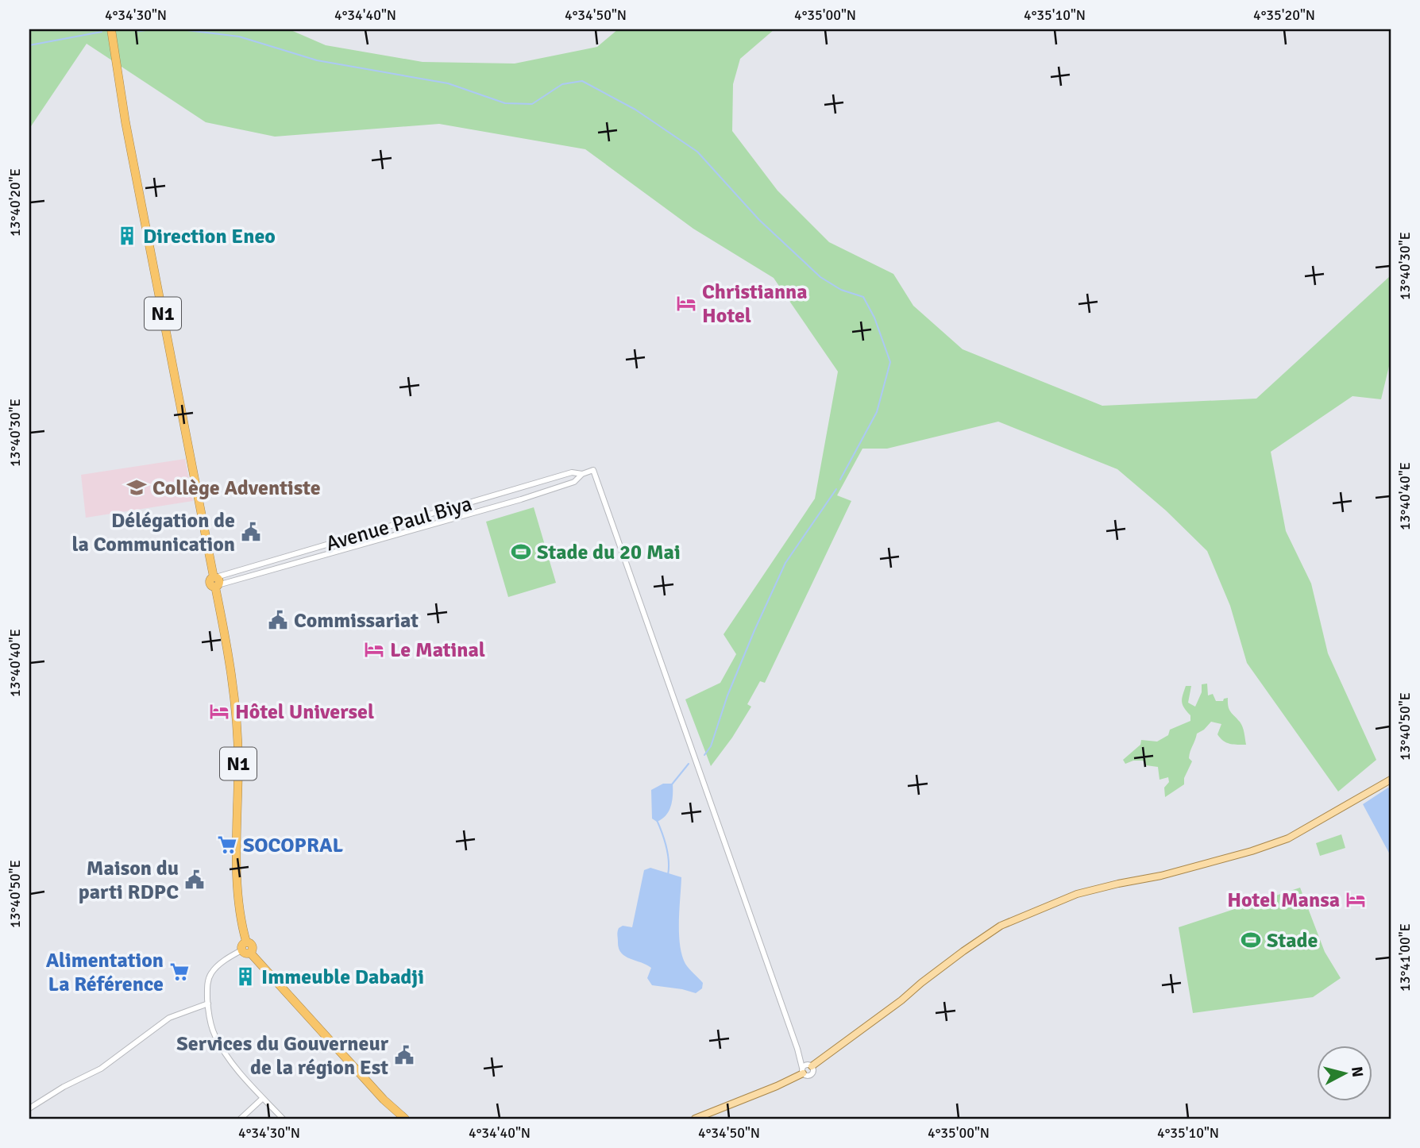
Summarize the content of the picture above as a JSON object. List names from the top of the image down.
{
  "streets": {
    "highway": ["N1"],
    "street": ["Avenue Paul Biya"]
  },
  "crossings": [
    ["N1", "Avenue Paul Biya"]
  ],
  "places": {
    "building": ["Direction Eneo", "Immeuble Dabadji"],
    "hotel": [
      "Christianna Hotel",
      "Le Matinal",
      "Hôtel Universel",
      "Hotel Mansa"
    ],
    "school or university": ["Collège Adventiste"],
    "public building": [
      "Délégation de la Communication",
      "Commissariat",
      "Maison du parti RDPC",
      "Services du Gouverneur de la région Est"
    ],
    "sports": ["Stade du 20 Mai", "Stade"],
    "supermarket": ["SOCOPRAL", "Alimentation La Référence"]
  },
  "north": "right",
  "coordinates": [
    "4°34'30\"N",
    "4°34'40\"N",
    "4°34'50\"N",
    "4°35'00\"N",
    "4°35'10\"N",
    "4°35'20\"N",
    "13°40'20\"E",
    "13°40'30\"E",
    "13°40'40\"E",
    "13°40'50\"E",
    "13°41'00\"E"
  ]
}
